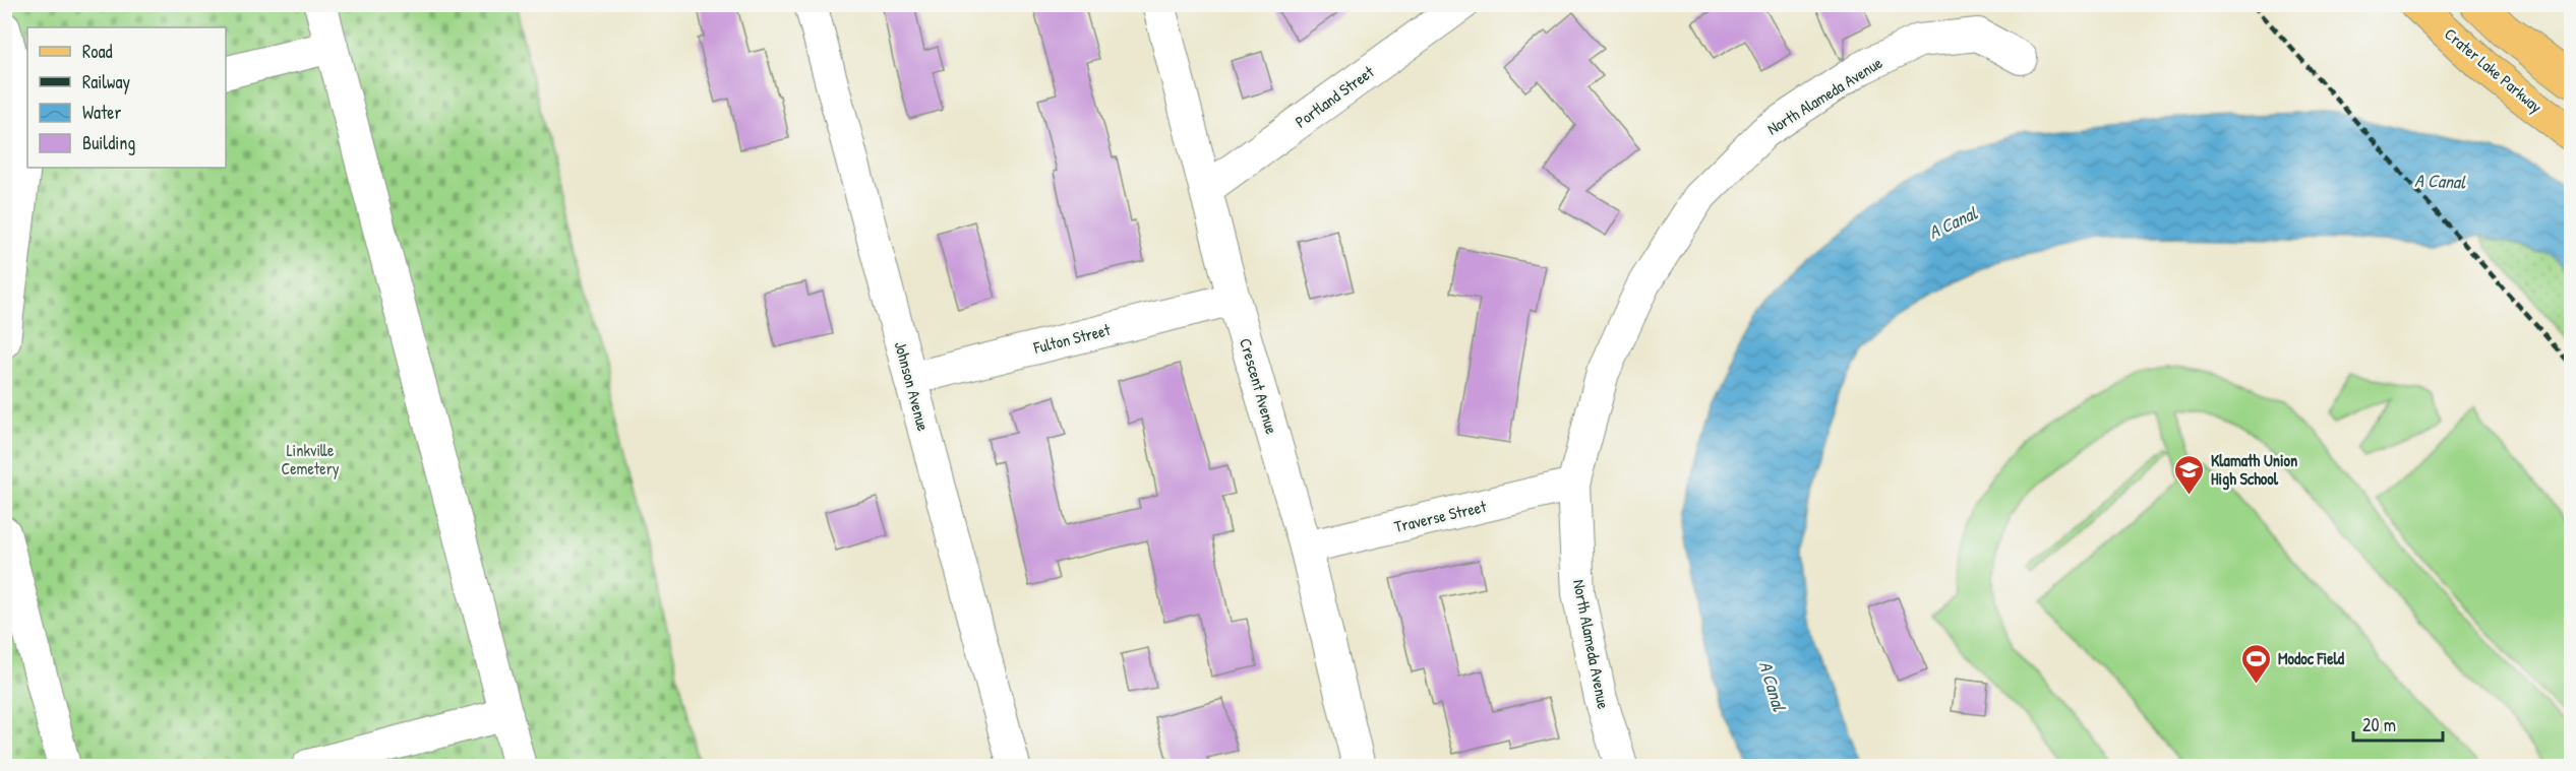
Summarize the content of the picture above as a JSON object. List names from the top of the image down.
{
  "streets": {
    "main road": ["Crater Lake Parkway"],
    "street": [
      "North Alameda Avenue",
      "Portland Street",
      "Fulton Street",
      "Johnson Avenue",
      "Crescent Avenue",
      "Traverse Street"
    ]
  },
  "crossings": [
    ["North Alameda Avenue", "Traverse Street"],
    ["Portland Street", "Crescent Avenue"],
    ["Fulton Street", "Johnson Avenue"],
    ["Fulton Street", "Crescent Avenue"],
    ["Crescent Avenue", "Traverse Street"]
  ],
  "water": ["A Canal"],
  "parks": ["Linkville Cemetery"],
  "places": {
    "school or university": ["Klamath Union High School"],
    "sports": ["Modoc Field"]
  },
  "legend": [
    "Road",
    "Railway",
    "Water",
    "Building"
  ],
  "scale_bar": "20 m"
}
